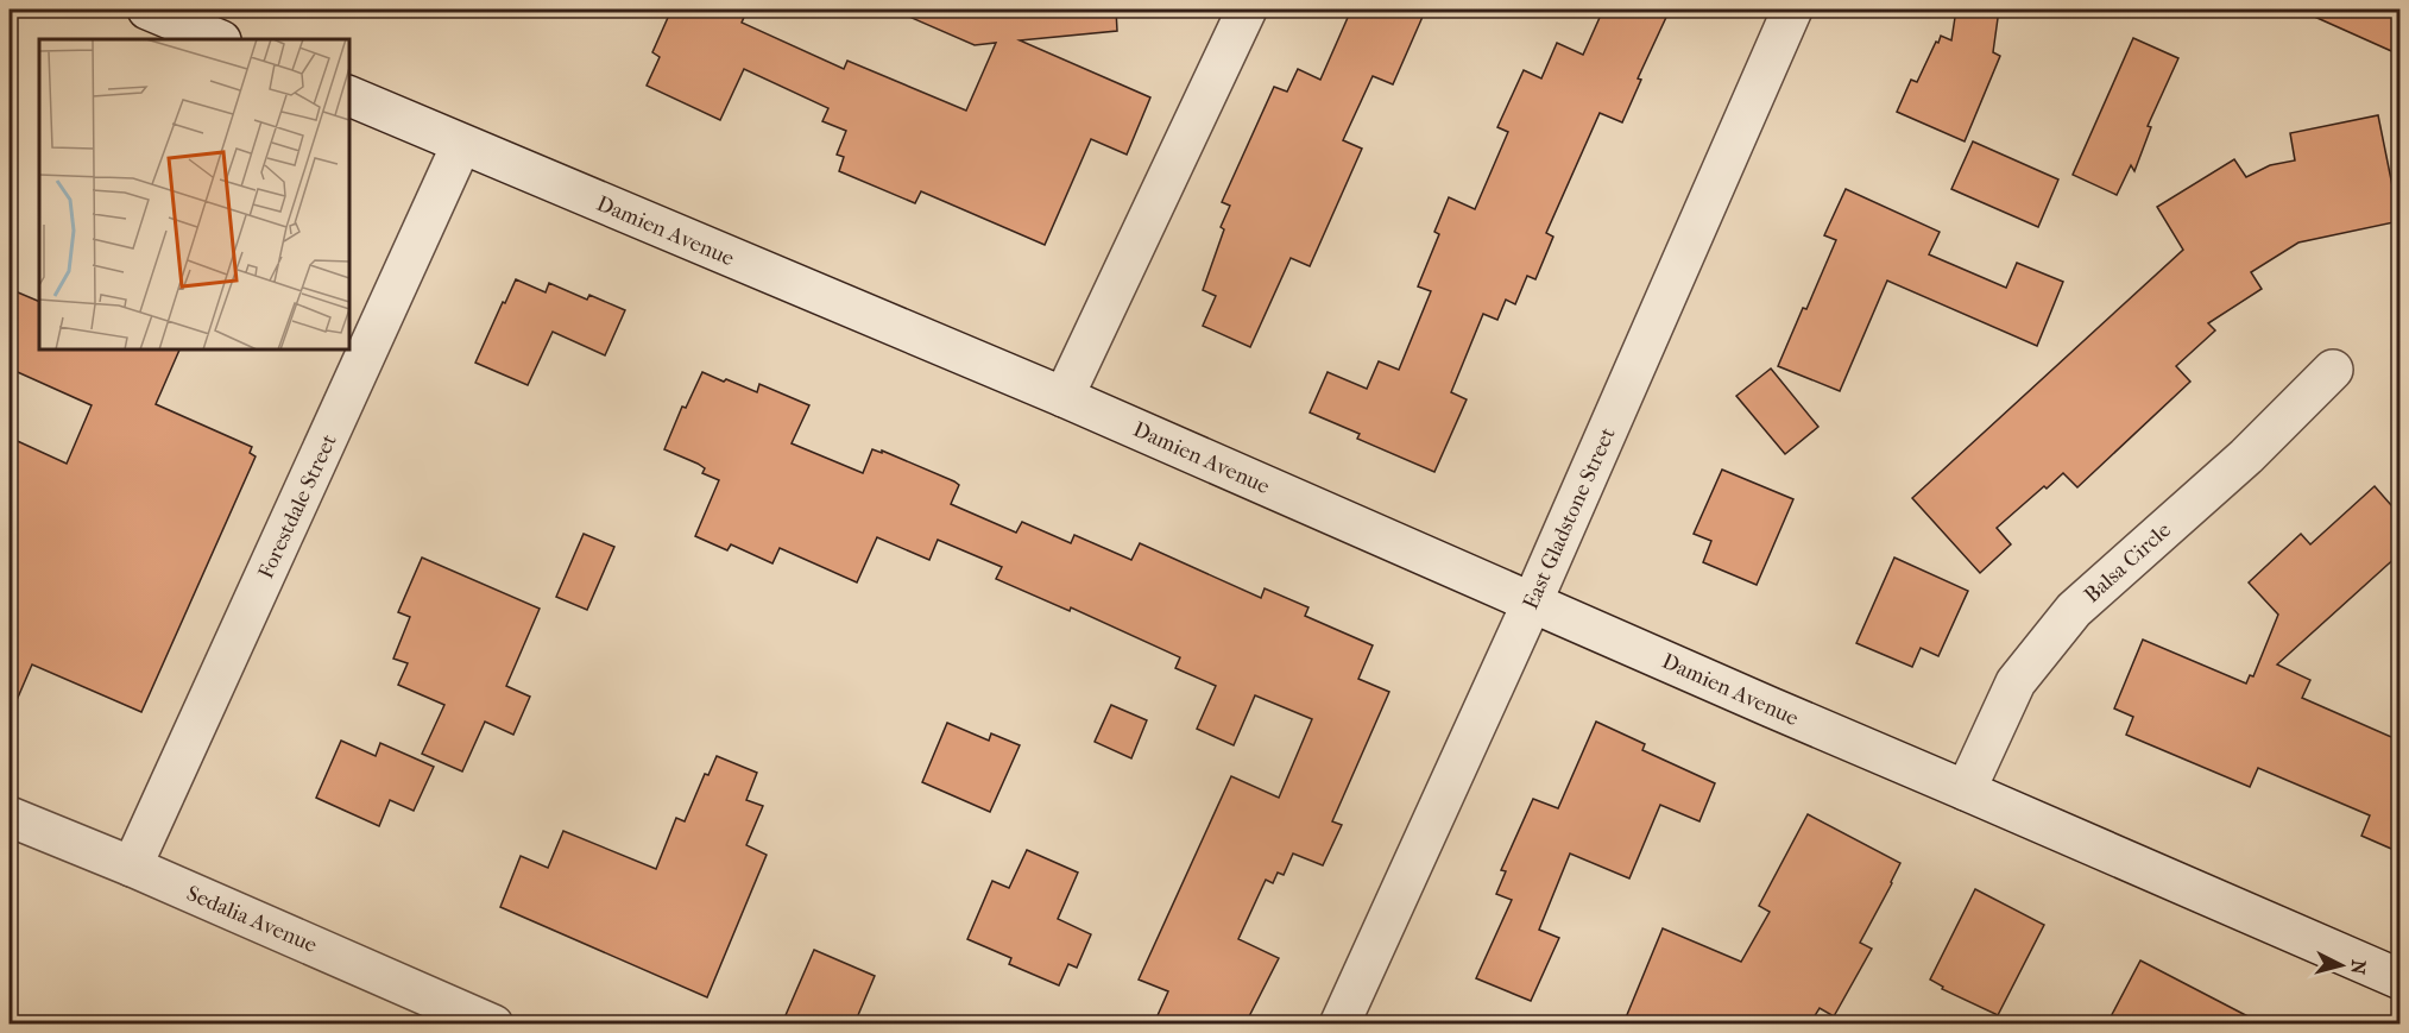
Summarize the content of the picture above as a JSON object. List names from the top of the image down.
{
  "streets": {
    "street": [
      "Damien Avenue",
      "Forestdale Street",
      "East Gladstone Street",
      "Balsa Circle",
      "Sedalia Avenue"
    ]
  },
  "crossings": [
    ["Damien Avenue", "Forestdale Street"],
    ["Damien Avenue", "East Gladstone Street"],
    ["Damien Avenue", "Balsa Circle"],
    ["Forestdale Street", "Sedalia Avenue"]
  ],
  "north": "right"
}
